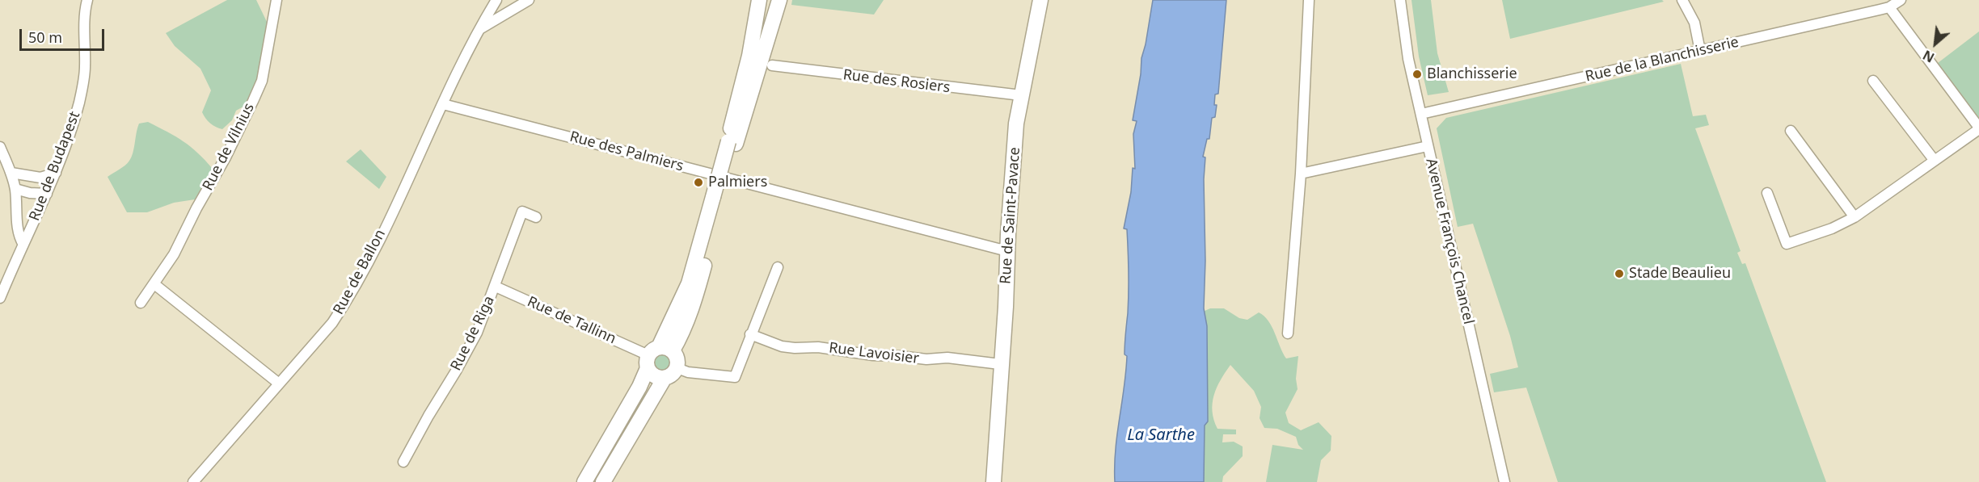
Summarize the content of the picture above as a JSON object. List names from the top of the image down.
{
  "streets": {
    "main road": ["Rue de Saint-Pavace"],
    "street": [
      "Rue de la Blanchisserie",
      "Rue des Rosiers",
      "Rue de Vilnius",
      "Rue des Palmiers",
      "Rue de Budapest",
      "Avenue François Chancel",
      "Rue de Ballon",
      "Rue de Tallinn",
      "Rue de Riga",
      "Rue Lavoisier"
    ]
  },
  "crossings": [
    ["Rue de la Blanchisserie", "Avenue François Chancel"],
    ["Rue des Rosiers", "Rue de Saint-Pavace"],
    ["Rue des Palmiers", "Rue de Saint-Pavace"],
    ["Rue des Palmiers", "Rue de Ballon"],
    ["Rue de Saint-Pavace", "Rue Lavoisier"],
    ["Rue de Tallinn", "Rue de Riga"]
  ],
  "water": ["La Sarthe"],
  "places": ["Blanchisserie", "Palmiers", "Stade Beaulieu"],
  "scale_bar": "50 m",
  "north": "bottom left"
}
